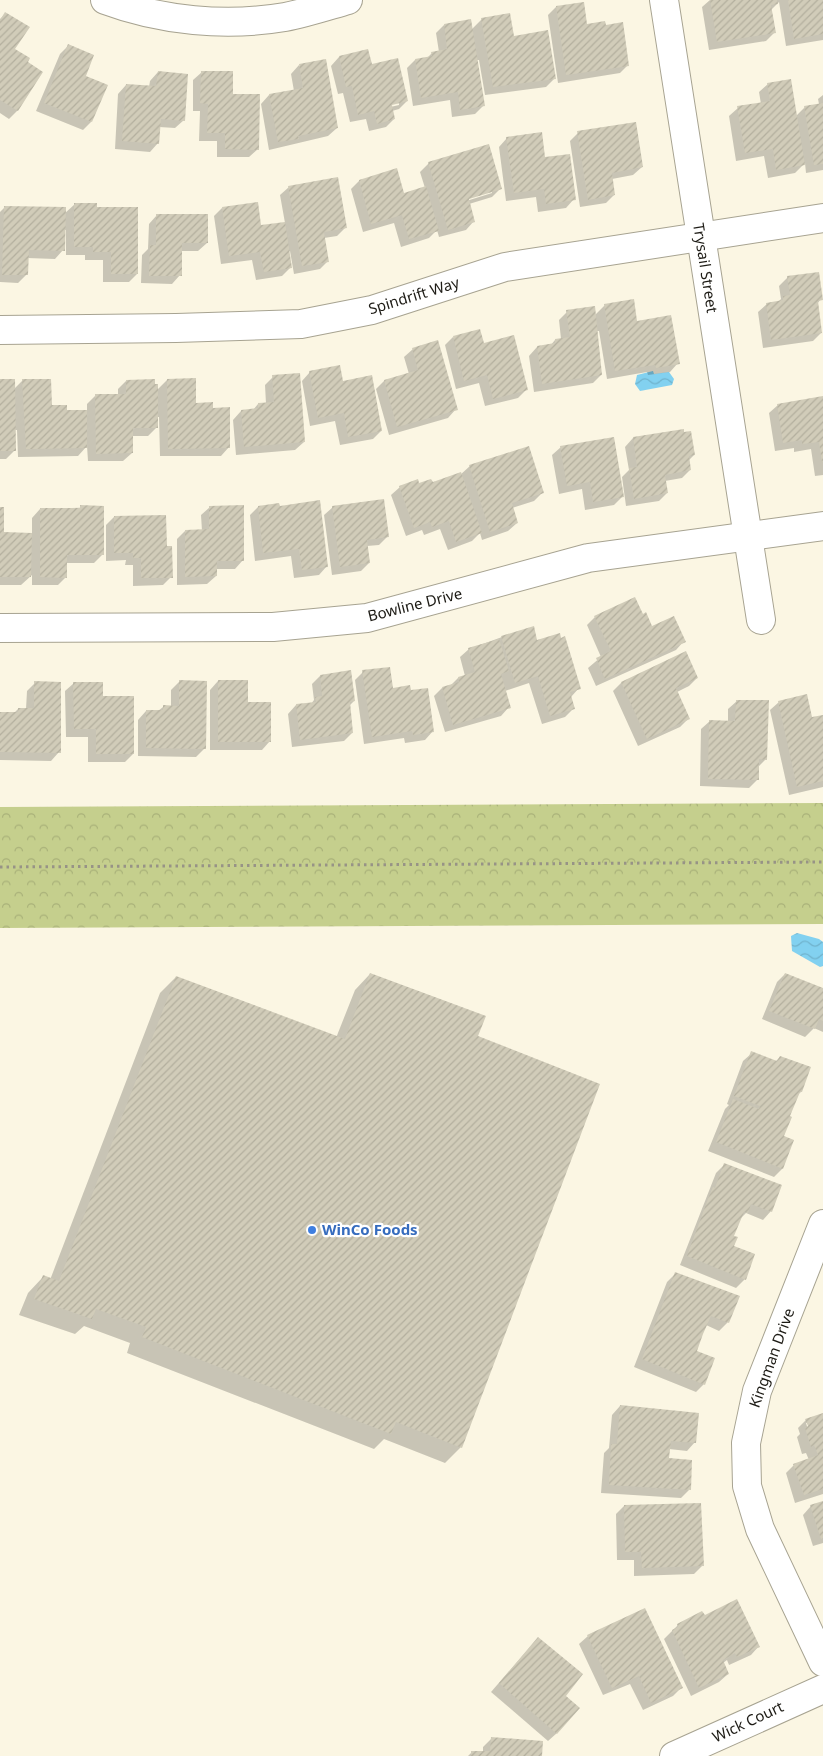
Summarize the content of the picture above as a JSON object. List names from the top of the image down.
{
  "streets": {
    "street": [
      "Trysail Street",
      "Spindrift Way",
      "Bowline Drive",
      "Kingman Drive",
      "Wick Court"
    ]
  },
  "crossings": [
    ["Trysail Street", "Spindrift Way"],
    ["Trysail Street", "Bowline Drive"]
  ],
  "places": ["WinCo Foods"]
}
